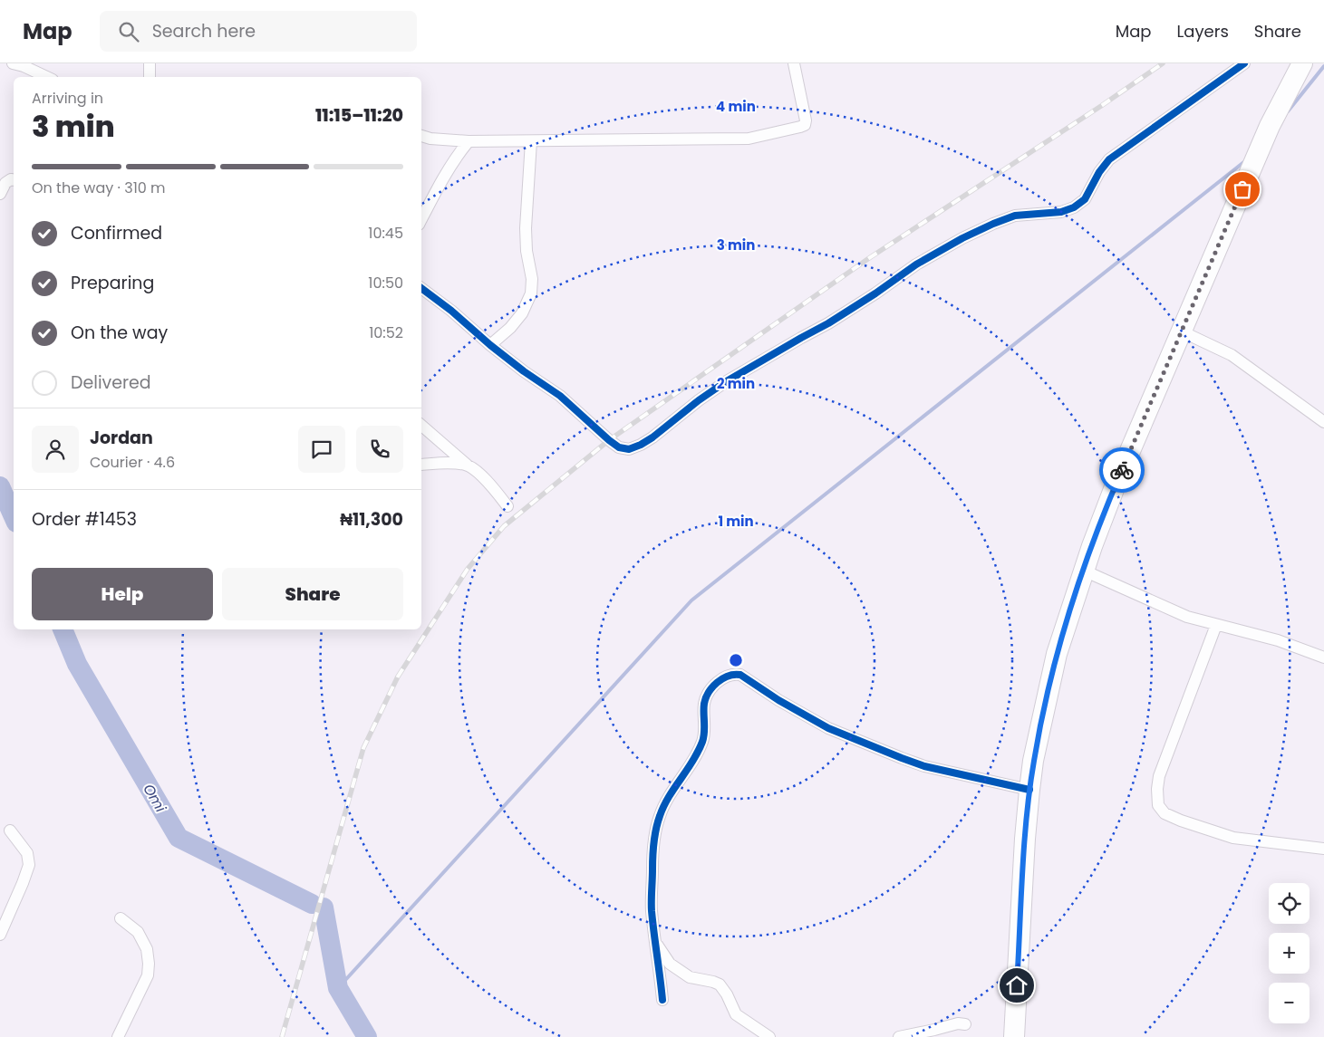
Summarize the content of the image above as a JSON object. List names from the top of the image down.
{
  "water": ["Omi"],
  "page": {
    "header": "Map",
    "search": "Search here",
    "nav": ["Map", "Layers", "Share"],
    "heading": ["3 min", "Arriving in", "11:15–11:20"],
    "panel": [
      "Jordan",
      "Courier · 4.6",
      "Order #1453",
      "₦11,300"
    ],
    "bar": "On the way · 310 m",
    "list": [
      ["Confirmed", "10:45"],
      ["Preparing", "10:50"],
      ["On the way", "10:52"],
      "Delivered"
    ],
    "buttons": ["Help", "Share"],
    "map_buttons": ["+", "−"]
  },
  "rings": [
    "4 min",
    "3 min",
    "2 min",
    "1 min"
  ]
}
